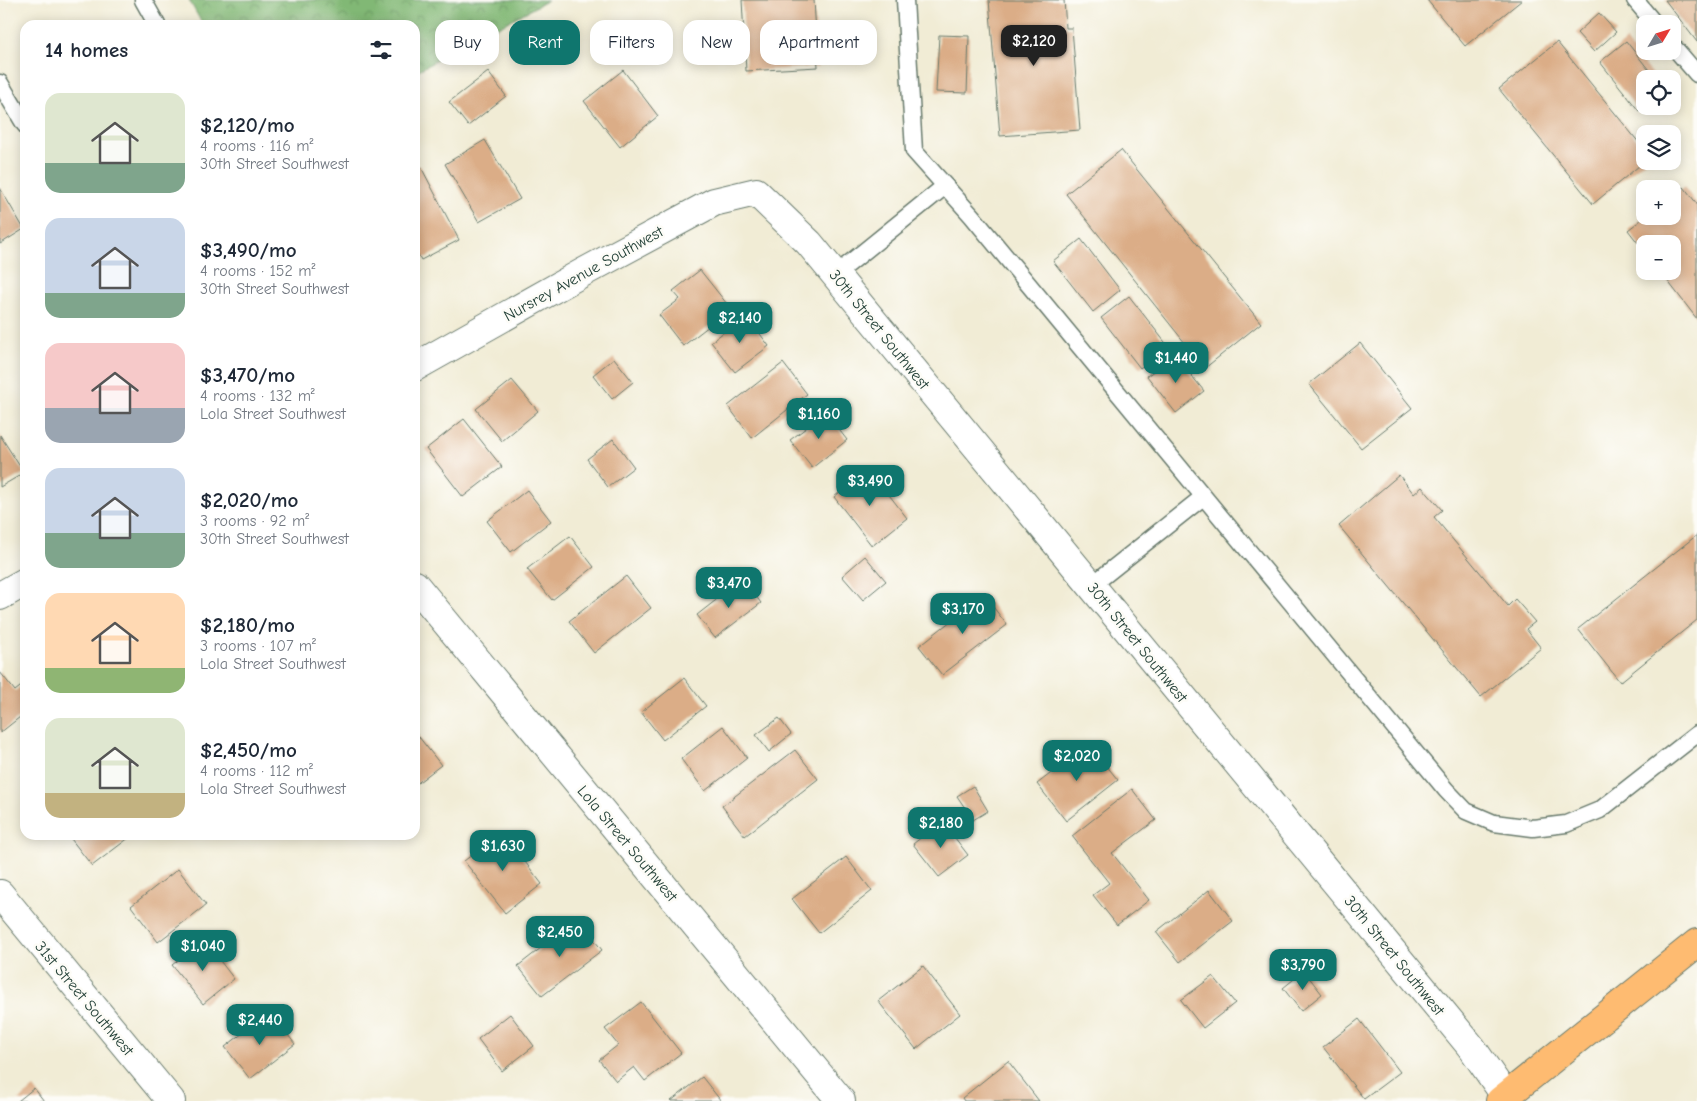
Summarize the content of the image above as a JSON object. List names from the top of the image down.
{
  "streets": {
    "street": [
      "Nursrey Avenue Southwest",
      "30th Street Southwest",
      "Lola Street Southwest",
      "31st Street Southwest"
    ]
  },
  "crossings": [
    ["Nursrey Avenue Southwest", "30th Street Southwest"]
  ],
  "north": "top right",
  "page": {
    "map_buttons": ["+", "−"],
    "chip": [
      "Buy",
      "Rent",
      "Filters",
      "New",
      "Apartment"
    ],
    "heading": "14 homes",
    "price": [
      "$2,120",
      "$2,140",
      "$1,440",
      "$1,160",
      "$3,490",
      "$3,470",
      "$3,170",
      "$2,020",
      "$2,180",
      "$1,630",
      "$2,450",
      "$1,040",
      "$3,790",
      "$2,440"
    ],
    "list": [
      {
        "name": "$2,120/mo",
        "note": "4 rooms · 116 m² · 30th Street Southwest"
      },
      {
        "name": "$3,490/mo",
        "note": "4 rooms · 152 m² · 30th Street Southwest"
      },
      {
        "name": "$3,470/mo",
        "note": "4 rooms · 132 m² · Lola Street Southwest"
      },
      {
        "name": "$2,020/mo",
        "note": "3 rooms · 92 m² · 30th Street Southwest"
      },
      {
        "name": "$2,180/mo",
        "note": "3 rooms · 107 m² · Lola Street Southwest"
      },
      {
        "name": "$2,450/mo",
        "note": "4 rooms · 112 m² · Lola Street Southwest"
      }
    ]
  }
}
